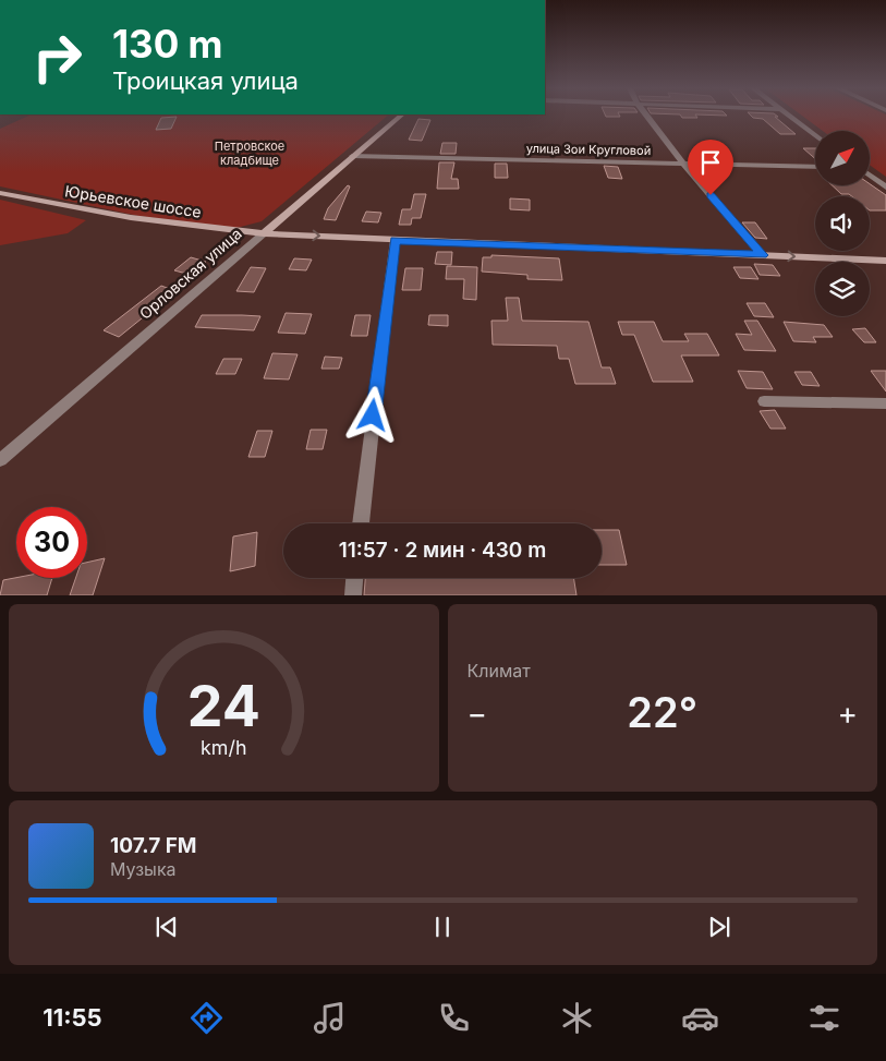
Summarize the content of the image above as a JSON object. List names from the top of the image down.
{
  "streets": {
    "main road": ["Юрьевское шоссе", "Орловская улица"],
    "street": ["улица Зои Кругловой"]
  },
  "crossings": [
    ["улица Зои Кругловой", "Орловская улица"],
    ["Юрьевское шоссе", "Орловская улица"]
  ],
  "parks": ["Петровское кладбище"],
  "north": "top right",
  "page": {
    "turn": ["130 m", "Троицкая улица"],
    "limit": "30",
    "trip": "11:57 · 2 мин · 430 m",
    "tile": "Климат",
    "heat": ["−", "22°", "+"],
    "song": ["107.7 FM", "Музыка"],
    "tabs": "11:55",
    "gauge": ["24", "km/h"]
  }
}
